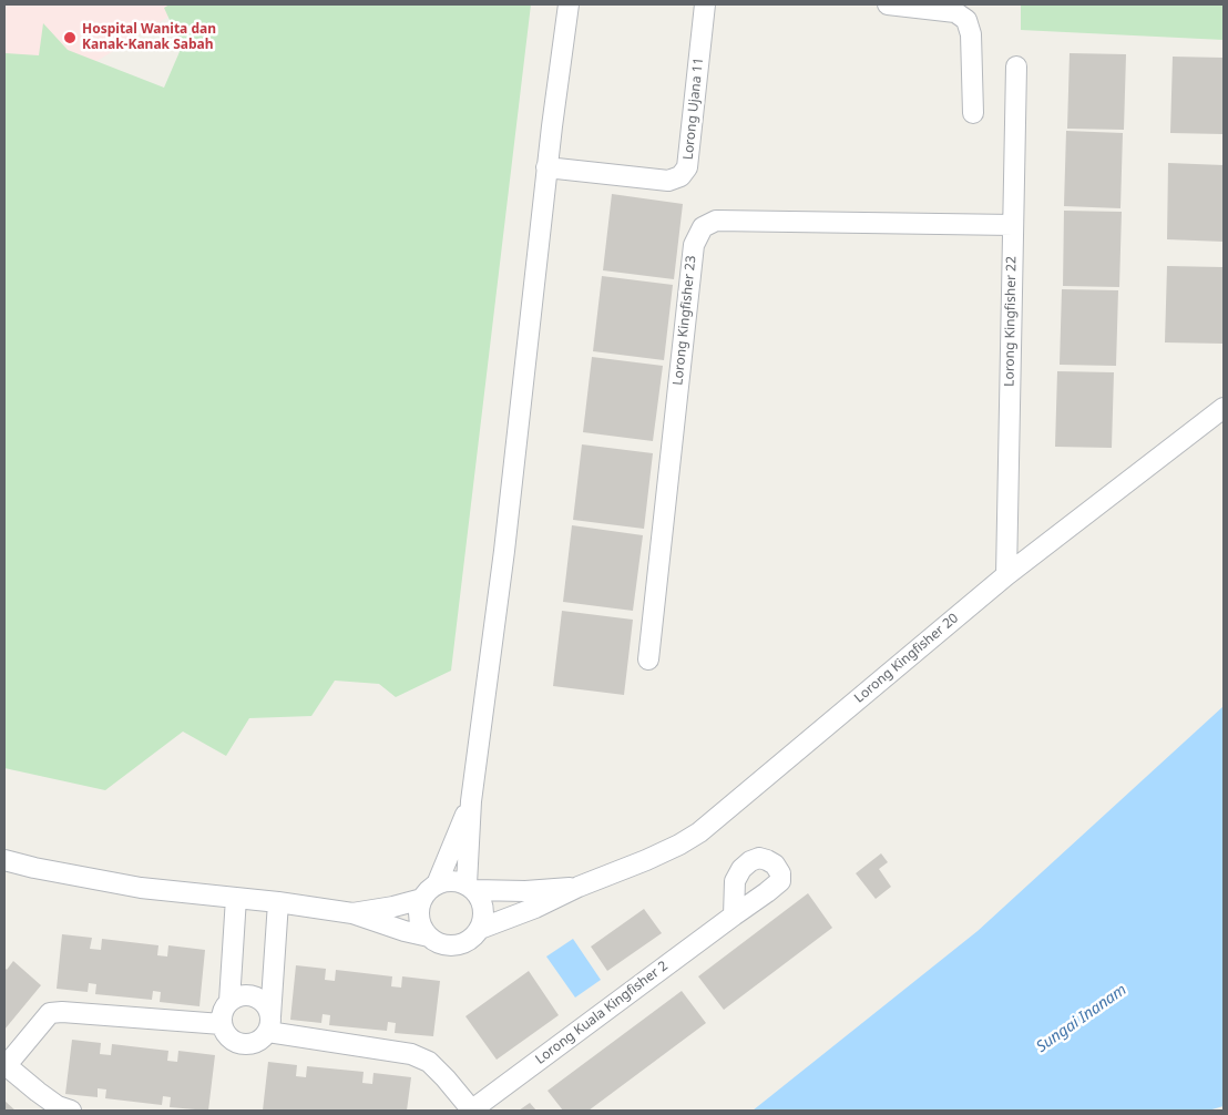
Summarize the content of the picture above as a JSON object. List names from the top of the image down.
{
  "streets": {
    "street": [
      "Lorong Ujana 11",
      "Lorong Kingfisher 23",
      "Lorong Kingfisher 22",
      "Lorong Kingfisher 20",
      "Lorong Kuala Kingfisher 2"
    ]
  },
  "crossings": [
    ["Lorong Kingfisher 23", "Lorong Kingfisher 22"],
    ["Lorong Kingfisher 22", "Lorong Kingfisher 20"]
  ],
  "water": ["Sungai Inanam"],
  "places": ["Hospital Wanita dan Kanak-Kanak Sabah"]
}
